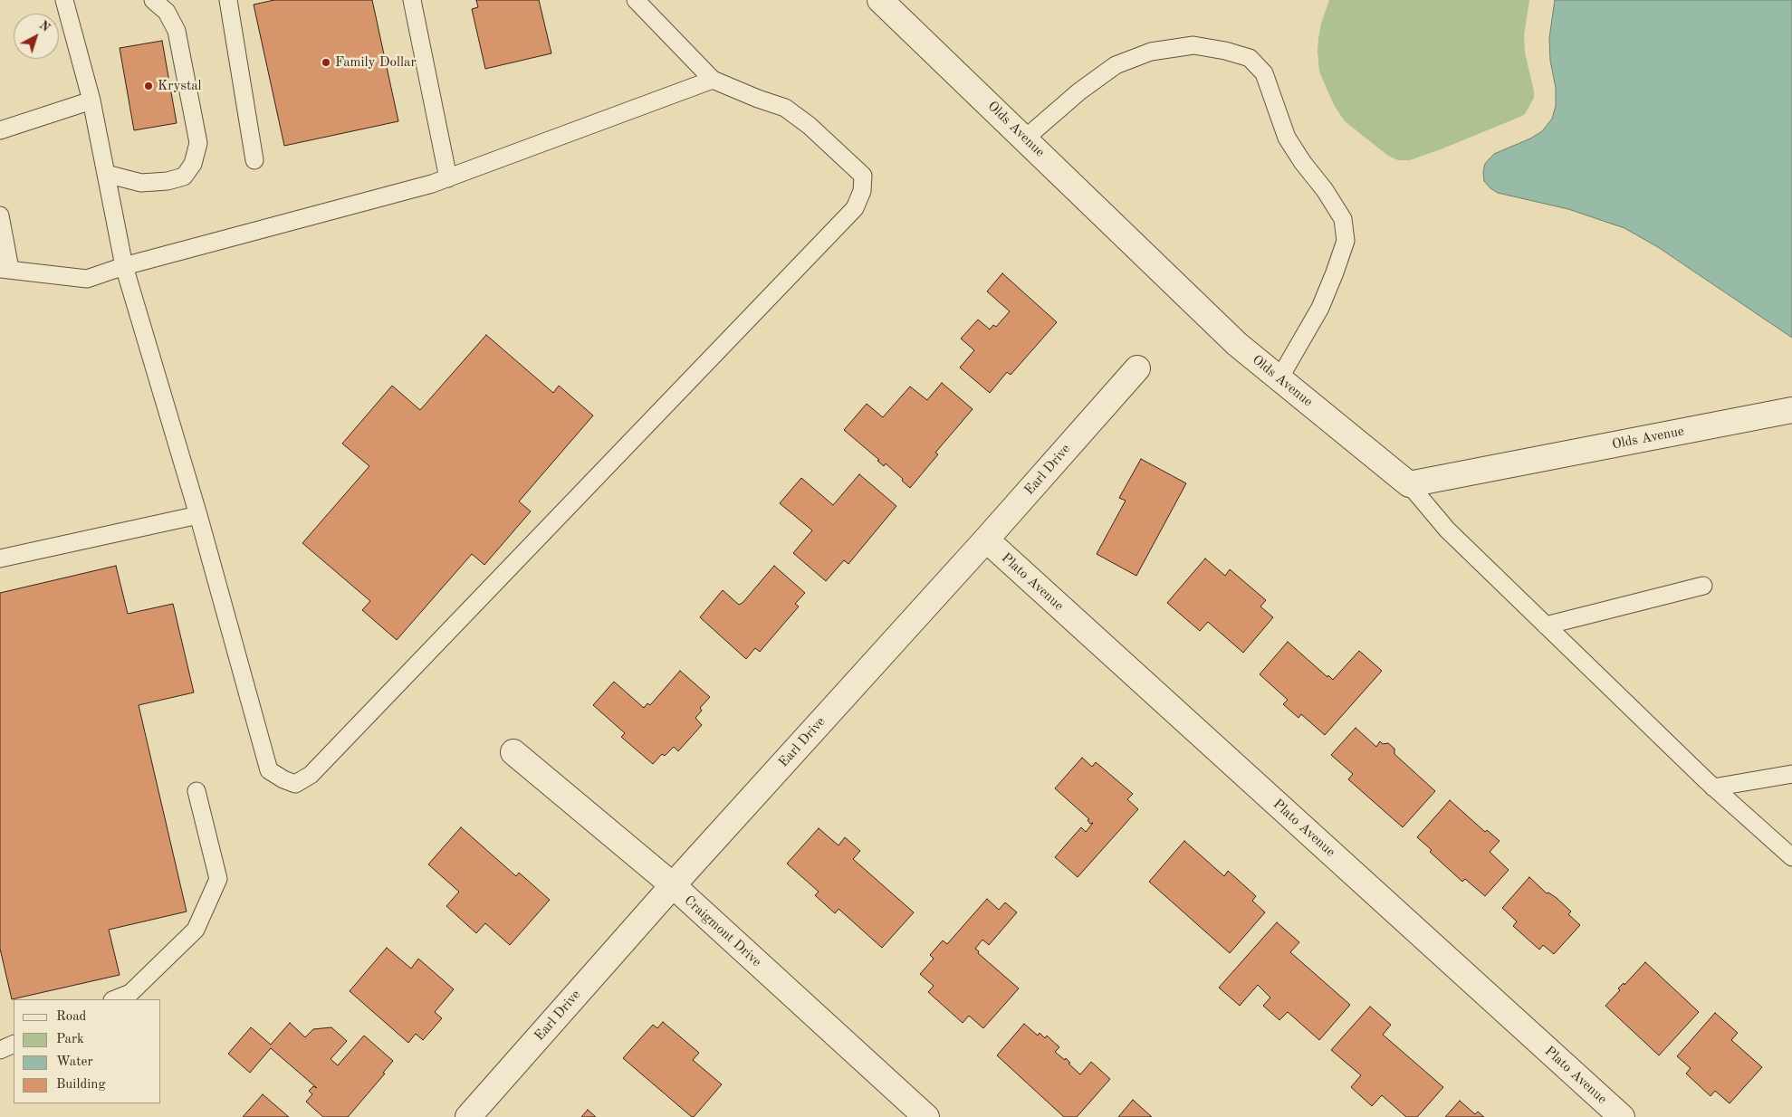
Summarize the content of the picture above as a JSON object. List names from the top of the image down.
{
  "streets": {
    "street": [
      "Olds Avenue",
      "Earl Drive",
      "Plato Avenue",
      "Craigmont Drive"
    ]
  },
  "crossings": [
    ["Earl Drive", "Plato Avenue"],
    ["Earl Drive", "Craigmont Drive"]
  ],
  "places": ["Family Dollar", "Krystal"],
  "legend": [
    "Road",
    "Park",
    "Water",
    "Building"
  ],
  "north": "top right"
}
